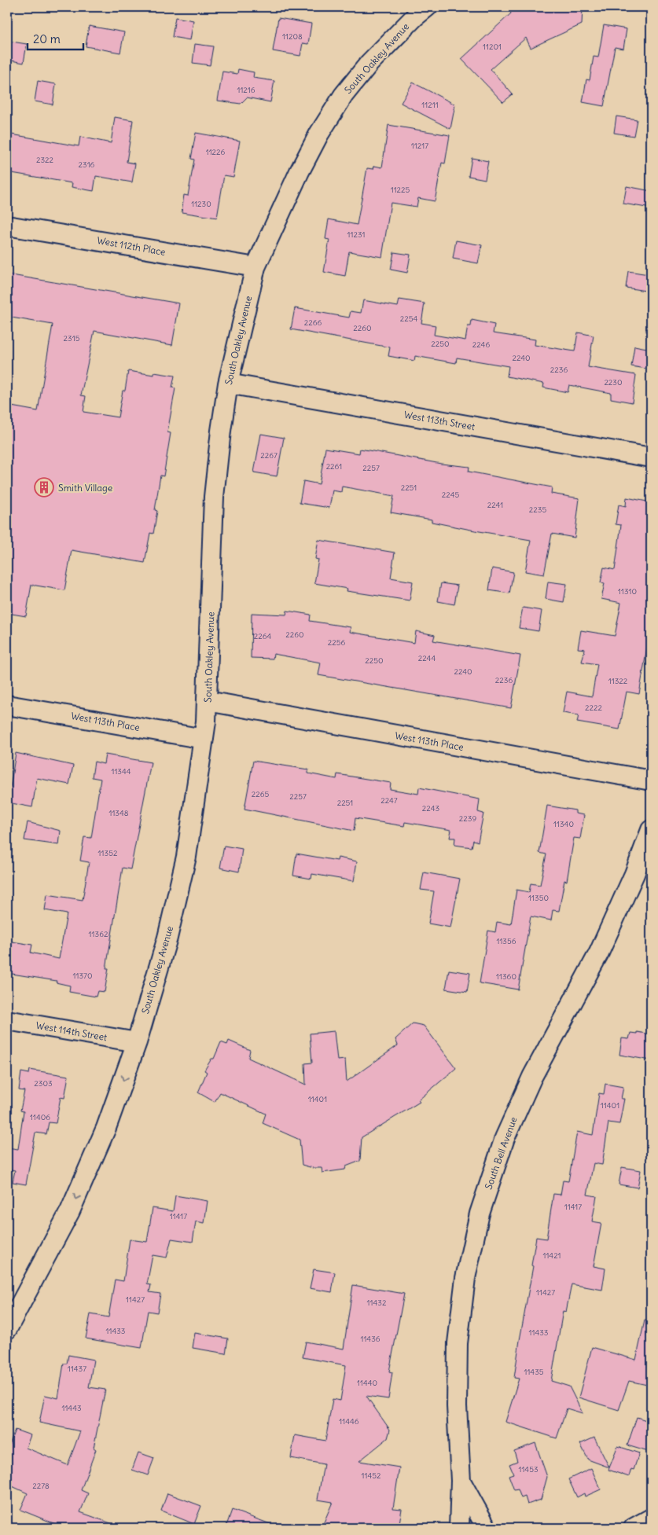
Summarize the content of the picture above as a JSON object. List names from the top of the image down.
{
  "streets": {
    "street": [
      "South Oakley Avenue",
      "West 112th Place",
      "West 113th Street",
      "West 113th Place",
      "West 114th Street",
      "South Bell Avenue"
    ]
  },
  "crossings": [
    ["South Oakley Avenue", "West 112th Place"],
    ["South Oakley Avenue", "West 113th Street"],
    ["South Oakley Avenue", "West 113th Place"],
    ["South Oakley Avenue", "West 114th Street"]
  ],
  "places": {
    "building": ["Smith Village"]
  },
  "house_numbers": [
    "11208",
    "11201",
    "11216",
    "11211",
    "11217",
    "11226",
    "2322",
    "2316",
    "11225",
    "11230",
    "11231",
    "2254",
    "2266",
    "2260",
    "2315",
    "2250",
    "2246",
    "2240",
    "2236",
    "2230",
    "2267",
    "2261",
    "2257",
    "2251",
    "2245",
    "2241",
    "2235",
    "11310",
    "2260",
    "2264",
    "2256",
    "2244",
    "2250",
    "2240",
    "2236",
    "11322",
    "2222",
    "11344",
    "2265",
    "2257",
    "2247",
    "2251",
    "2243",
    "11348",
    "2239",
    "11340",
    "11352",
    "11350",
    "11362",
    "11356",
    "11370",
    "11360",
    "2303",
    "11401",
    "11401",
    "11406",
    "11417",
    "11417",
    "11421",
    "11427",
    "11427",
    "11432",
    "11433",
    "11433",
    "11436",
    "11437",
    "11435",
    "11440",
    "11443",
    "11446",
    "11453",
    "11452",
    "2278"
  ],
  "scale_bar": "20 m"
}
